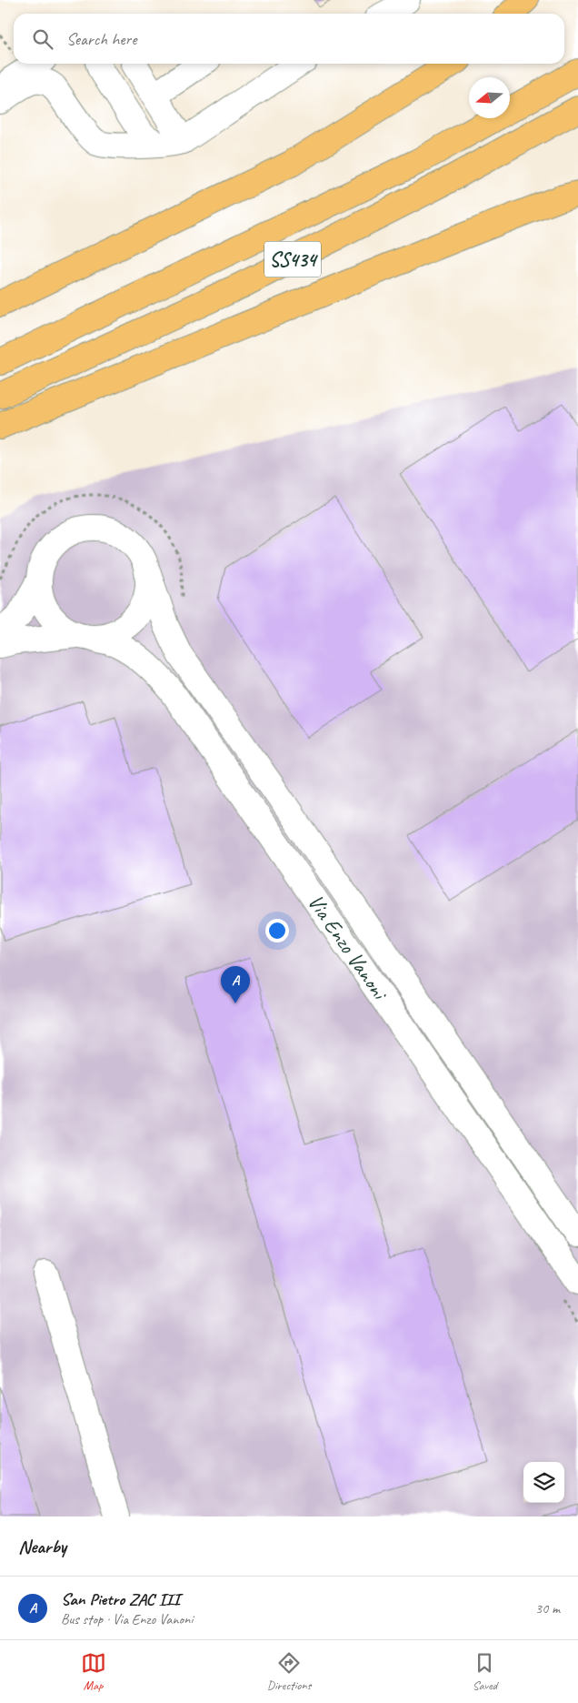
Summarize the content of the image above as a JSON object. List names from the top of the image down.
{
  "streets": {
    "highway": ["SS434"],
    "street": ["Via Enzo Vanoni"]
  },
  "north": "left",
  "page": {
    "search": "Search here",
    "pins": "A",
    "heading": "Nearby",
    "list": [
      {
        "mark": "A",
        "name": "San Pietro ZAC III",
        "note": "Bus stop · Via Enzo Vanoni",
        "value": "30 m"
      }
    ],
    "nav": ["Map", "Directions", "Saved"]
  }
}
